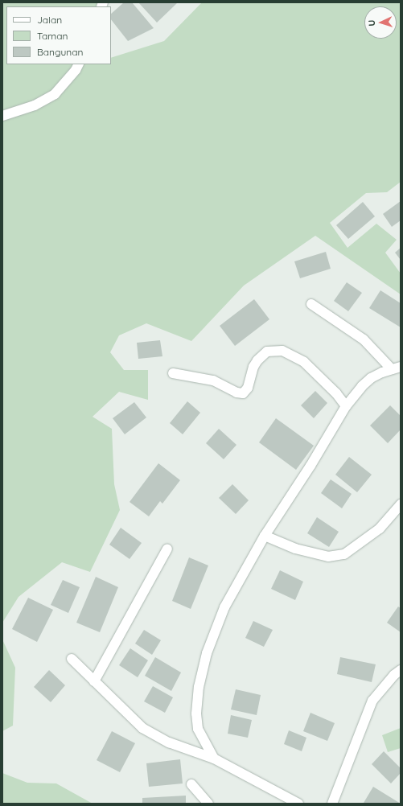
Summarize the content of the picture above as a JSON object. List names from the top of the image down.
{
  "legend": ["Jalan", "Taman", "Bangunan"],
  "north": "left"
}
